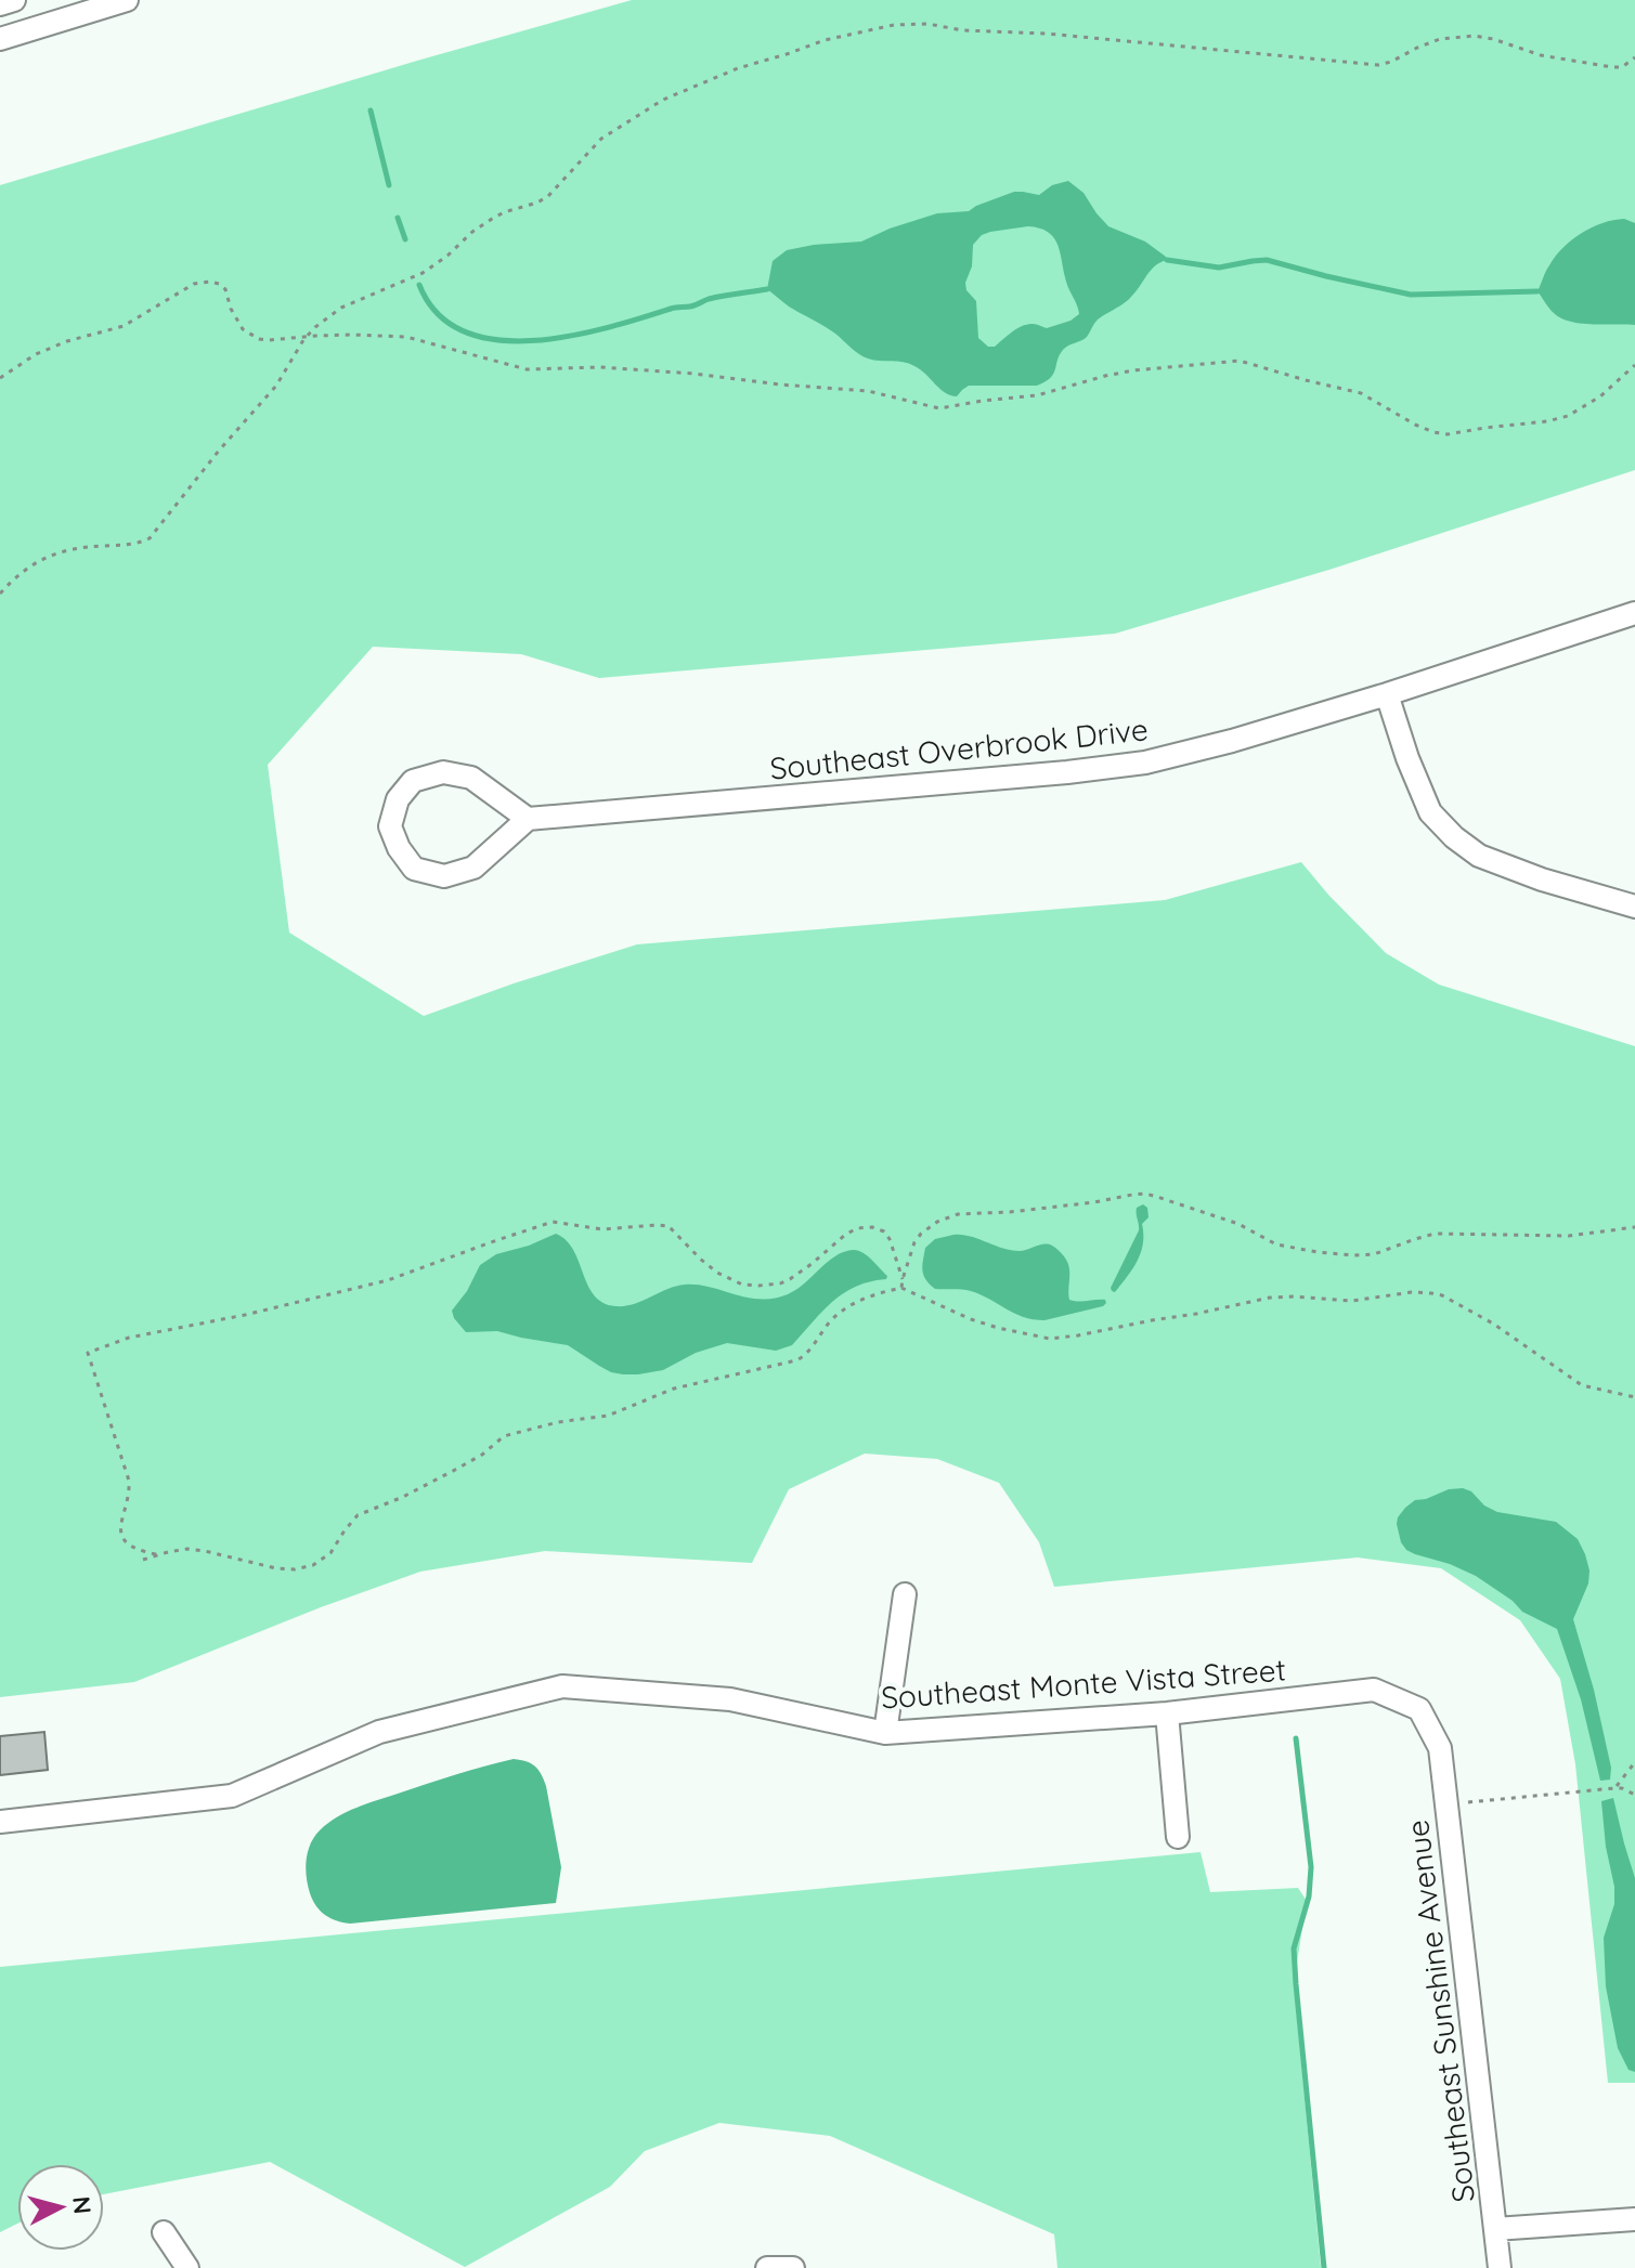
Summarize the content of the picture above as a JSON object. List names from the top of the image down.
{
  "streets": {
    "street": ["Southeast Overbrook Drive", "Southeast Monte Vista Street", "Southeast Sunshine Avenue"]
  },
  "crossings": [
    ["Southeast Monte Vista Street", "Southeast Sunshine Avenue"]
  ],
  "north": "right"
}
